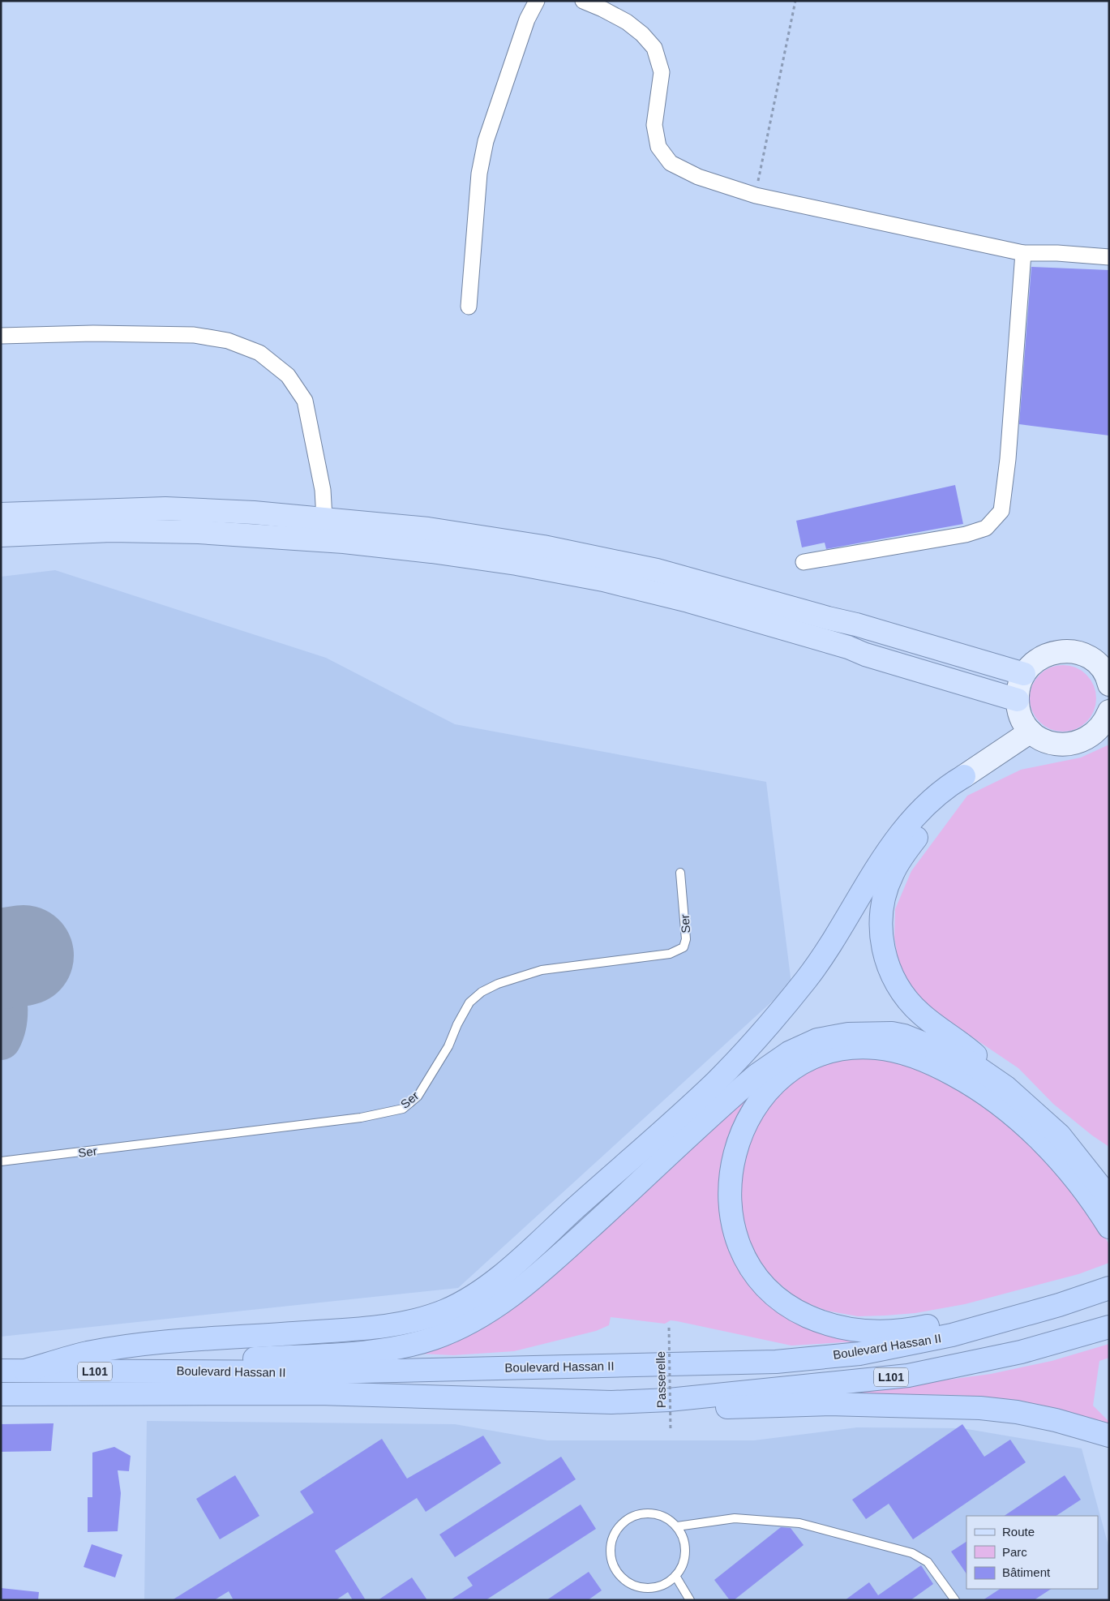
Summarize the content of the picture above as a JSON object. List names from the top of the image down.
{
  "streets": {
    "highway": ["Boulevard Hassan II", "L101"],
    "lane": ["Ser"],
    "path": ["Passerelle"]
  },
  "legend": ["Route", "Parc", "Bâtiment"]
}
